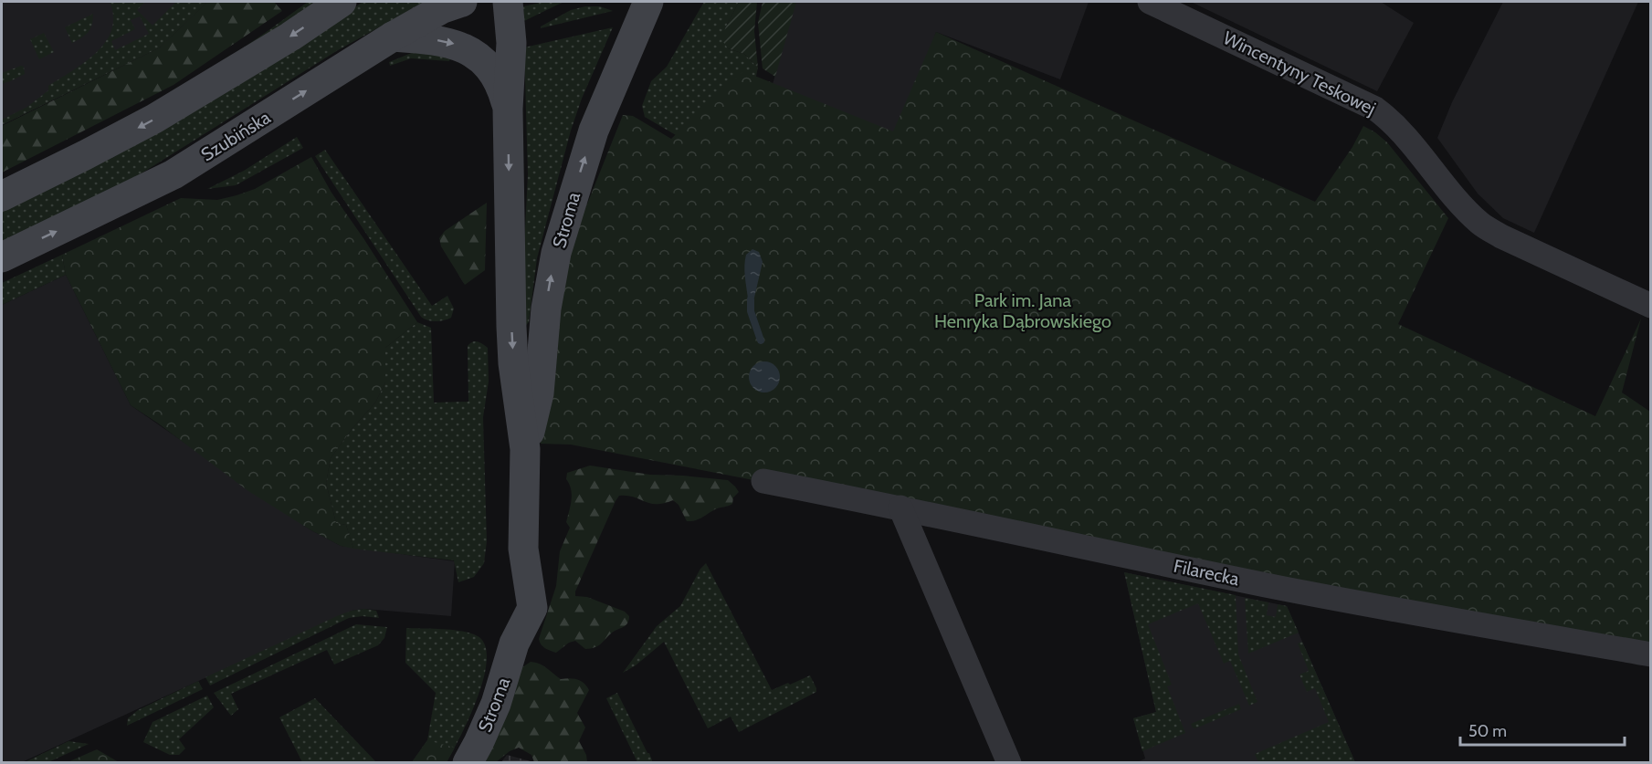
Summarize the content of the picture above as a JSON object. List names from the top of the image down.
{
  "streets": {
    "street": [
      "Wincentyny Teskowej",
      "Szubińska",
      "Stroma",
      "Filarecka"
    ]
  },
  "parks": ["Park im. Jana Henryka Dąbrowskiego"],
  "scale_bar": "50 m"
}
